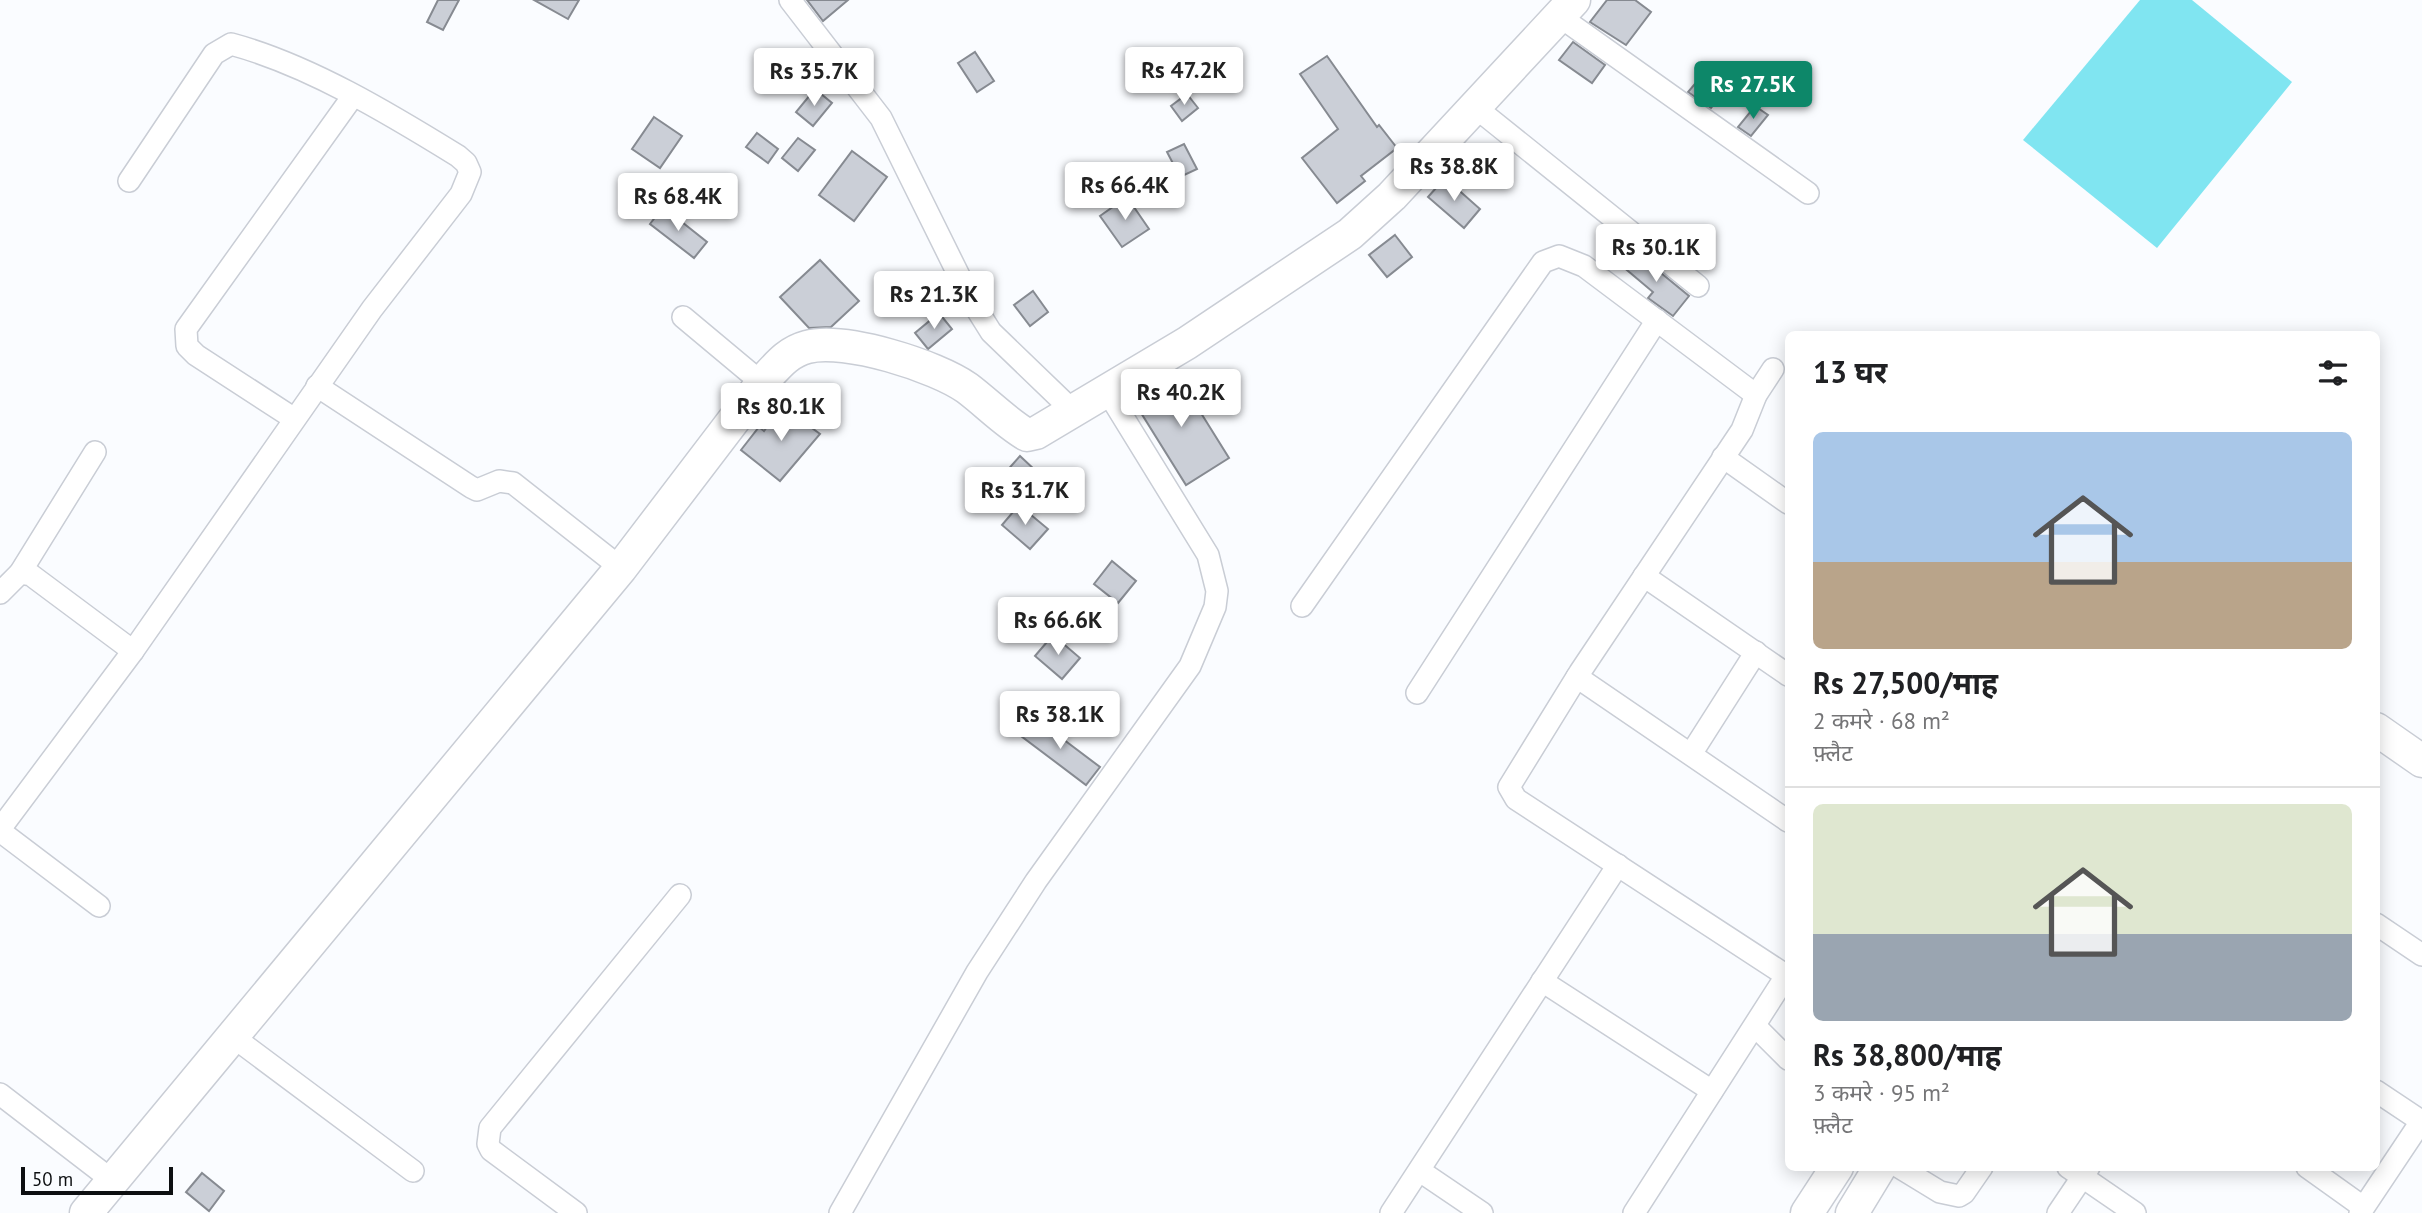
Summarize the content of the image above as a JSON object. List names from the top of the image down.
{
  "scale_bar": "50 m",
  "page": {
    "price": [
      "Rs 47.2K",
      "Rs 35.7K",
      "Rs 27.5K",
      "Rs 38.8K",
      "Rs 66.4K",
      "Rs 68.4K",
      "Rs 30.1K",
      "Rs 21.3K",
      "Rs 40.2K",
      "Rs 80.1K",
      "Rs 31.7K",
      "Rs 66.6K",
      "Rs 38.1K"
    ],
    "heading": "13 घर",
    "list": [
      {
        "name": "Rs 27,500/माह",
        "note": "2 कमरे · 68 m² · फ़्लैट"
      },
      {
        "name": "Rs 38,800/माह",
        "note": "3 कमरे · 95 m² · फ़्लैट"
      }
    ],
    "scale": "50 m"
  }
}
